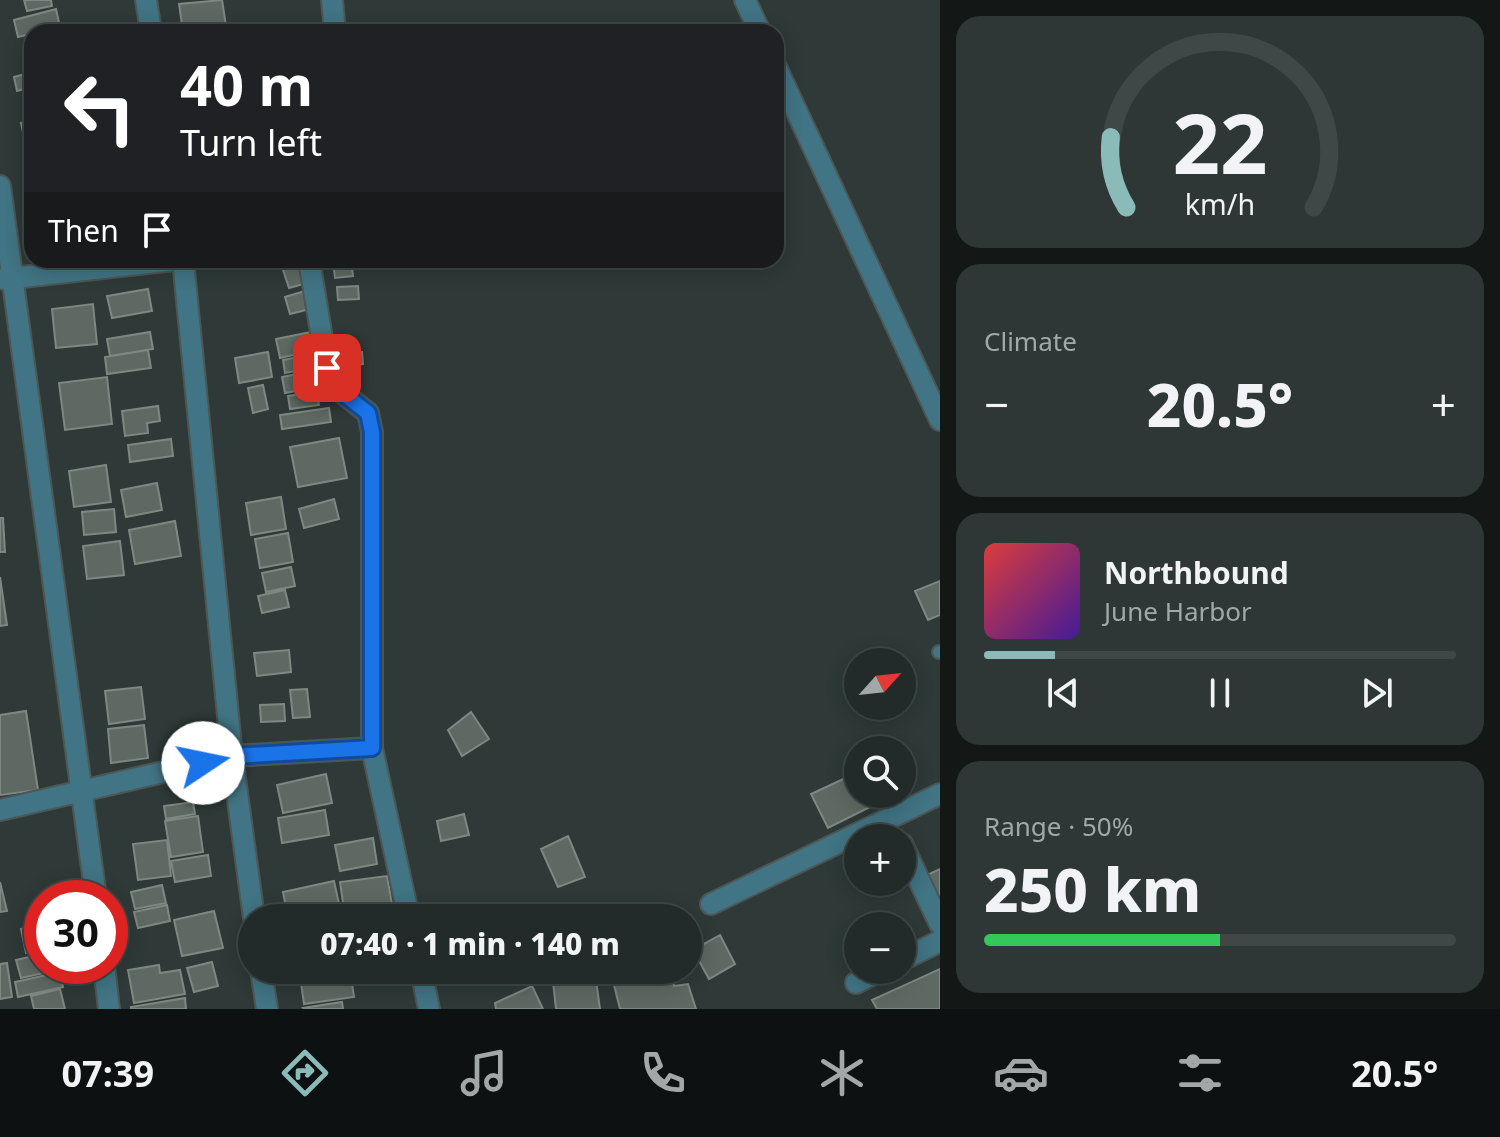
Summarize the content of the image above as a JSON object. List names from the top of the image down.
{
  "north": "top right",
  "page": {
    "turn": ["40 m", "Turn left"],
    "then": "Then",
    "tile": [
      "Climate",
      ["Range · 50%", "250 km"]
    ],
    "heat": ["−", "20.5°", "+"],
    "song": ["Northbound", "June Harbor"],
    "map_buttons": ["+", "−"],
    "limit": "30",
    "trip": "07:40 · 1 min · 140 m",
    "tabs": ["07:39", "20.5°"],
    "gauge": ["22", "km/h"]
  }
}
